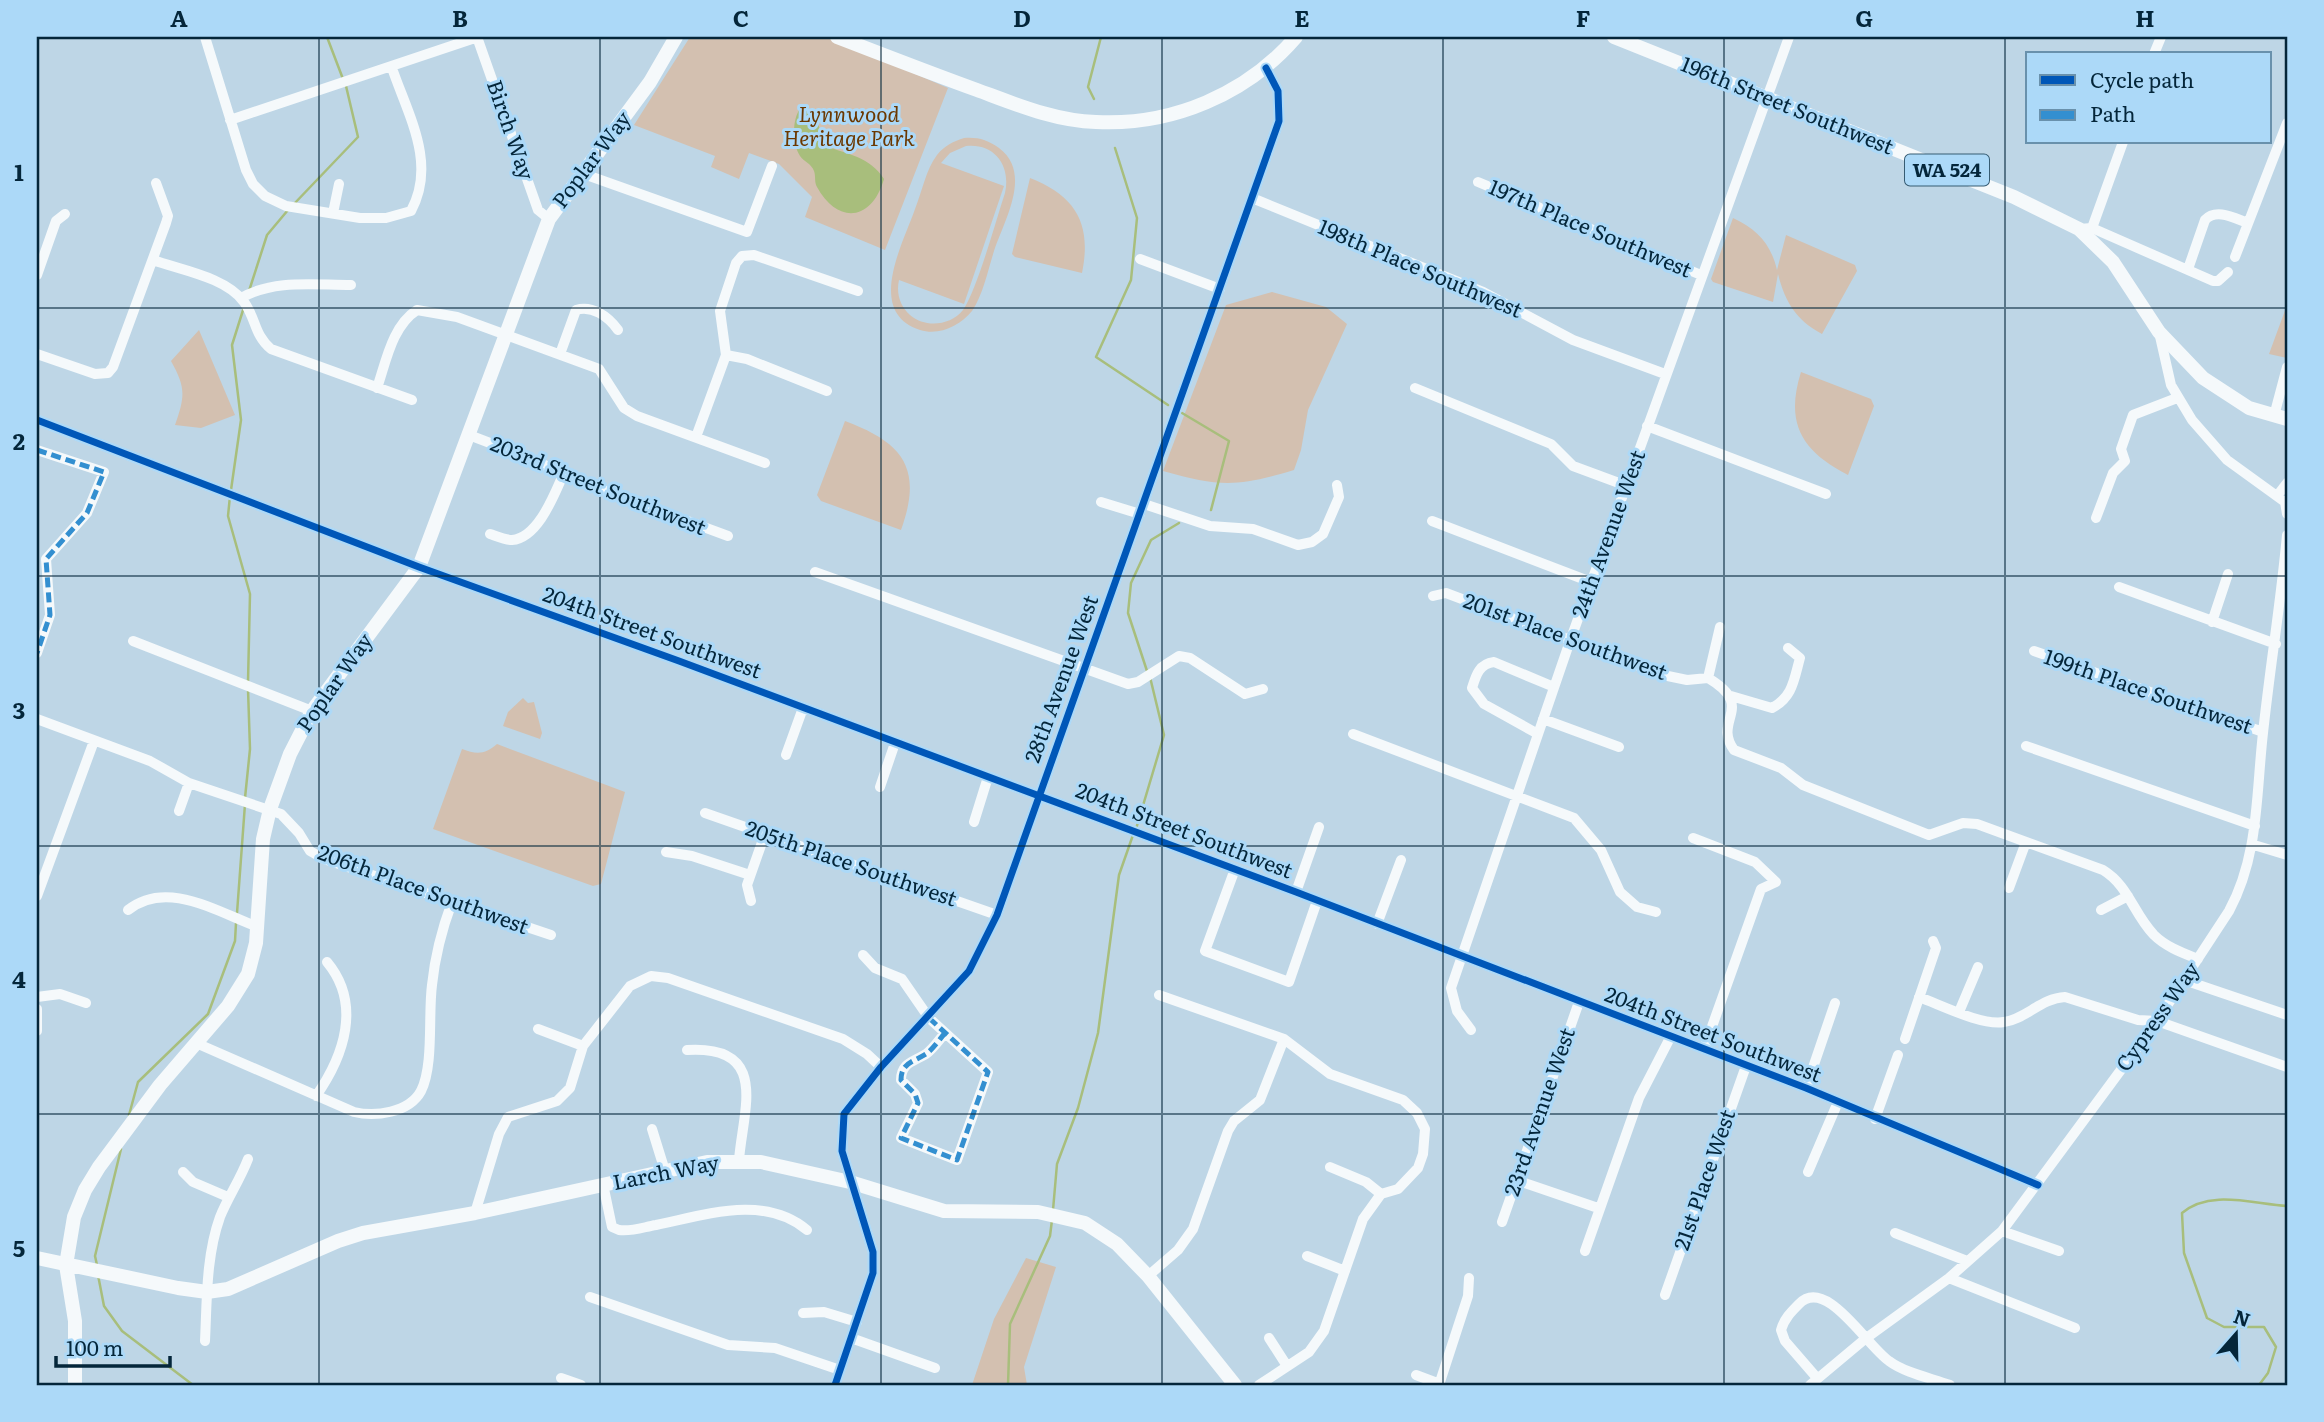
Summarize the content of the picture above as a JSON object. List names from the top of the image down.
{
  "streets": {
    "main road": [
      "196th Street Southwest",
      "Poplar Way",
      "WA 524",
      "Larch Way"
    ],
    "street": [
      "Birch Way",
      "197th Place Southwest",
      "198th Place Southwest",
      "203rd Street Southwest",
      "24th Avenue West",
      "204th Street Southwest",
      "201st Place Southwest",
      "28th Avenue West",
      "199th Place Southwest",
      "205th Place Southwest",
      "206th Place Southwest",
      "Cypress Way",
      "23rd Avenue West",
      "21st Place West"
    ]
  },
  "crossings": [
    ["196th Street Southwest", "24th Avenue West"],
    ["Birch Way", "Poplar Way"],
    ["Poplar Way", "203rd Street Southwest"],
    ["Poplar Way", "204th Street Southwest"],
    ["Poplar Way", "206th Place Southwest"],
    ["Poplar Way", "Larch Way"],
    ["197th Place Southwest", "24th Avenue West"],
    ["198th Place Southwest", "24th Avenue West"],
    ["198th Place Southwest", "28th Avenue West"],
    ["24th Avenue West", "204th Street Southwest"],
    ["24th Avenue West", "201st Place Southwest"],
    ["204th Street Southwest", "28th Avenue West"],
    ["204th Street Southwest", "Cypress Way"],
    ["204th Street Southwest", "23rd Avenue West"],
    ["204th Street Southwest", "21st Place West"],
    ["28th Avenue West", "205th Place Southwest"],
    ["28th Avenue West", "Larch Way"],
    ["199th Place Southwest", "Cypress Way"]
  ],
  "parks": ["Lynnwood Heritage Park"],
  "legend": ["Cycle path", "Path"],
  "scale_bar": "100 m",
  "north": "top",
  "grid": {
    "columns": [
      "A",
      "B",
      "C",
      "D",
      "E",
      "F",
      "G",
      "H"
    ],
    "rows": [
      "1",
      "2",
      "3",
      "4",
      "5"
    ]
  }
}
